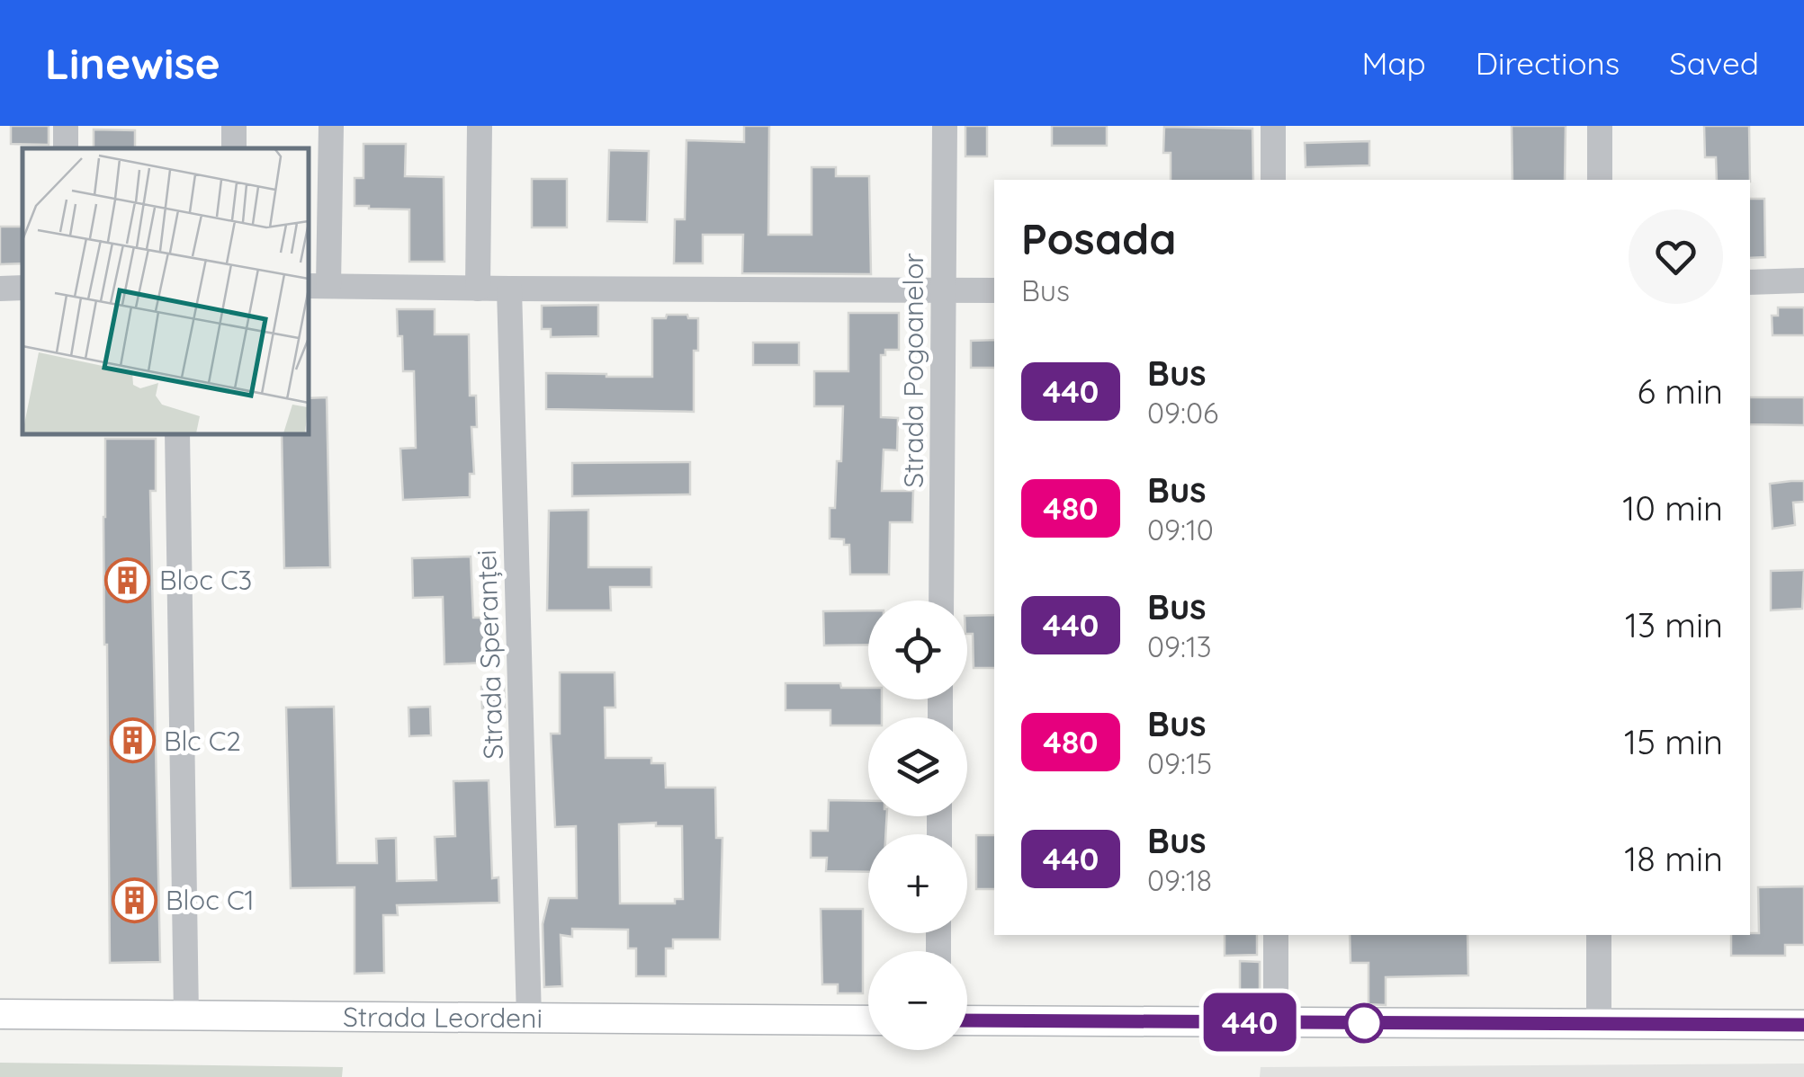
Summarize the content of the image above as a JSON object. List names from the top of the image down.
{
  "streets": {
    "main road": ["Strada Leordeni"],
    "street": ["Strada Pogoanelor", "Strada Speranței"]
  },
  "crossings": [
    ["Strada Speranței", "Strada Leordeni"]
  ],
  "places": {
    "building": ["Bloc C3", "Blc C2", "Bloc C1"]
  },
  "lines": ["bus line 440"],
  "page": {
    "header": "Linewise",
    "nav": ["Map", "Directions", "Saved"],
    "on_map": "440",
    "heading": ["Posada", "Bus"],
    "list": [
      {
        "mark": "440",
        "name": "Bus",
        "note": "09:06",
        "value": "6 min"
      },
      {
        "mark": "480",
        "name": "Bus",
        "note": "09:10",
        "value": "10 min"
      },
      {
        "mark": "440",
        "name": "Bus",
        "note": "09:13",
        "value": "13 min"
      },
      {
        "mark": "480",
        "name": "Bus",
        "note": "09:15",
        "value": "15 min"
      },
      {
        "mark": "440",
        "name": "Bus",
        "note": "09:18",
        "value": "18 min"
      }
    ],
    "map_buttons": ["+", "−"]
  }
}
